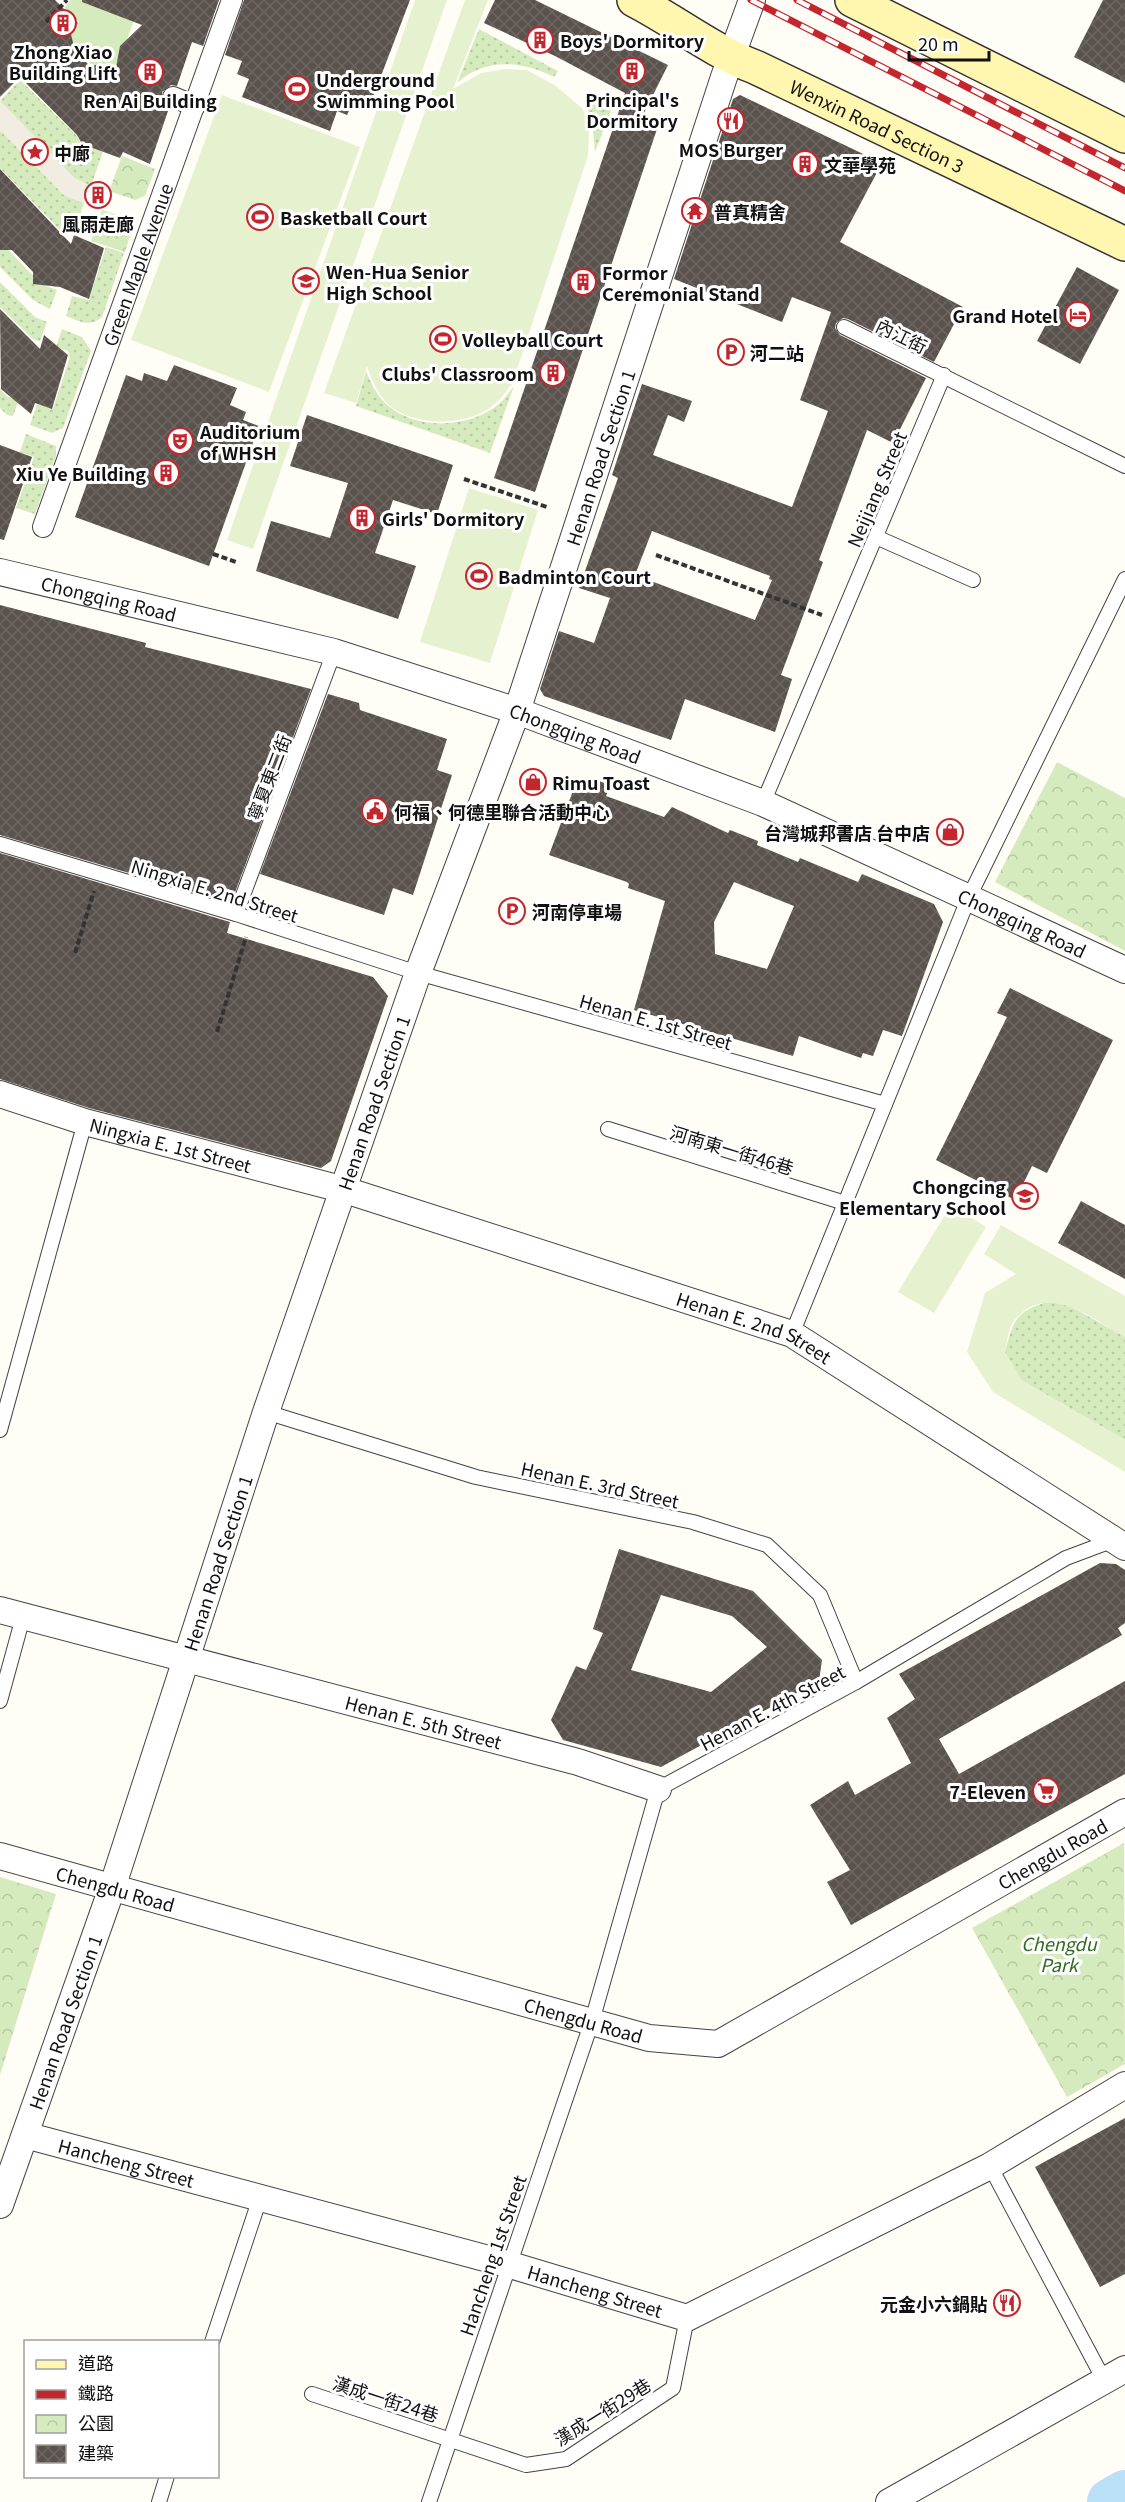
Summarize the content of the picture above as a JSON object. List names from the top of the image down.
{
  "streets": {
    "main road": ["Wenxin Road Section 3"],
    "street": [
      "Green Maple Avenue",
      "Henan Road Section 1",
      "Chongqing Road",
      "Ningxia E. 1st Street",
      "Henan E. 2nd Street",
      "Henan E. 5th Street",
      "Chengdu Road",
      "Hancheng Street"
    ],
    "lane": [
      "內江街",
      "Neijiang Street",
      "寧夏東二街",
      "Ningxia E. 2nd Street",
      "Henan E. 1st Street",
      "河南東一街46巷",
      "Henan E. 3rd Street",
      "Henan E. 4th Street",
      "Hancheng 1st Street",
      "漢成一街24巷",
      "漢成一街29巷"
    ]
  },
  "crossings": [
    ["Wenxin Road Section 3", "Henan Road Section 1"],
    ["內江街", "Neijiang Street"],
    ["Henan Road Section 1", "Chongqing Road"],
    ["Henan Road Section 1", "Ningxia E. 2nd Street"],
    ["Henan Road Section 1", "Henan E. 1st Street"],
    ["Henan Road Section 1", "Ningxia E. 1st Street"],
    ["Henan Road Section 1", "Henan E. 2nd Street"],
    ["Henan Road Section 1", "Henan E. 3rd Street"],
    ["Henan Road Section 1", "Henan E. 5th Street"],
    ["Henan Road Section 1", "Chengdu Road"],
    ["Henan Road Section 1", "Hancheng Street"],
    ["Neijiang Street", "Chongqing Road"],
    ["Chongqing Road", "寧夏東二街"],
    ["寧夏東二街", "Ningxia E. 2nd Street"],
    ["Ningxia E. 2nd Street", "Henan E. 1st Street"],
    ["Ningxia E. 1st Street", "Henan E. 2nd Street"],
    ["Henan E. 2nd Street", "Henan E. 4th Street"],
    ["Henan E. 3rd Street", "Henan E. 4th Street"],
    ["Henan E. 4th Street", "Henan E. 5th Street"],
    ["Chengdu Road", "Hancheng 1st Street"],
    ["Hancheng Street", "Hancheng 1st Street"],
    ["Hancheng Street", "漢成一街29巷"],
    ["Hancheng 1st Street", "漢成一街24巷"],
    ["Hancheng 1st Street", "漢成一街29巷"],
    ["漢成一街24巷", "漢成一街29巷"]
  ],
  "parks": ["Chengdu Park"],
  "places": {
    "building": [
      "Zhong Xiao Building Lift",
      "Boys' Dormitory",
      "Principal's Dormitory",
      "Ren Ai Building",
      "文華學苑",
      "風雨走廊",
      "Formor Ceremonial Stand",
      "Clubs' Classroom",
      "Xiu Ye Building",
      "Girls' Dormitory"
    ],
    "sports": [
      "Underground Swimming Pool",
      "Basketball Court",
      "Volleyball Court",
      "Badminton Court"
    ],
    "restaurant": ["MOS Burger", "元金小六鍋貼"],
    "place": ["中廊"],
    "temple": ["普真精舍"],
    "school or university": ["Wen-Hua Senior High School", "Chongcing Elementary School"],
    "hotel": ["Grand Hotel"],
    "parking": ["河二站", "河南停車場"],
    "theatre": ["Auditorium of WHSH"],
    "shop": ["Rimu Toast", "台灣城邦書店 台中店"],
    "public building": ["何福、何德里聯合活動中心"],
    "supermarket": ["7-Eleven"]
  },
  "legend": [
    "道路",
    "鐵路",
    "公園",
    "建築"
  ],
  "scale_bar": "20 m"
}
